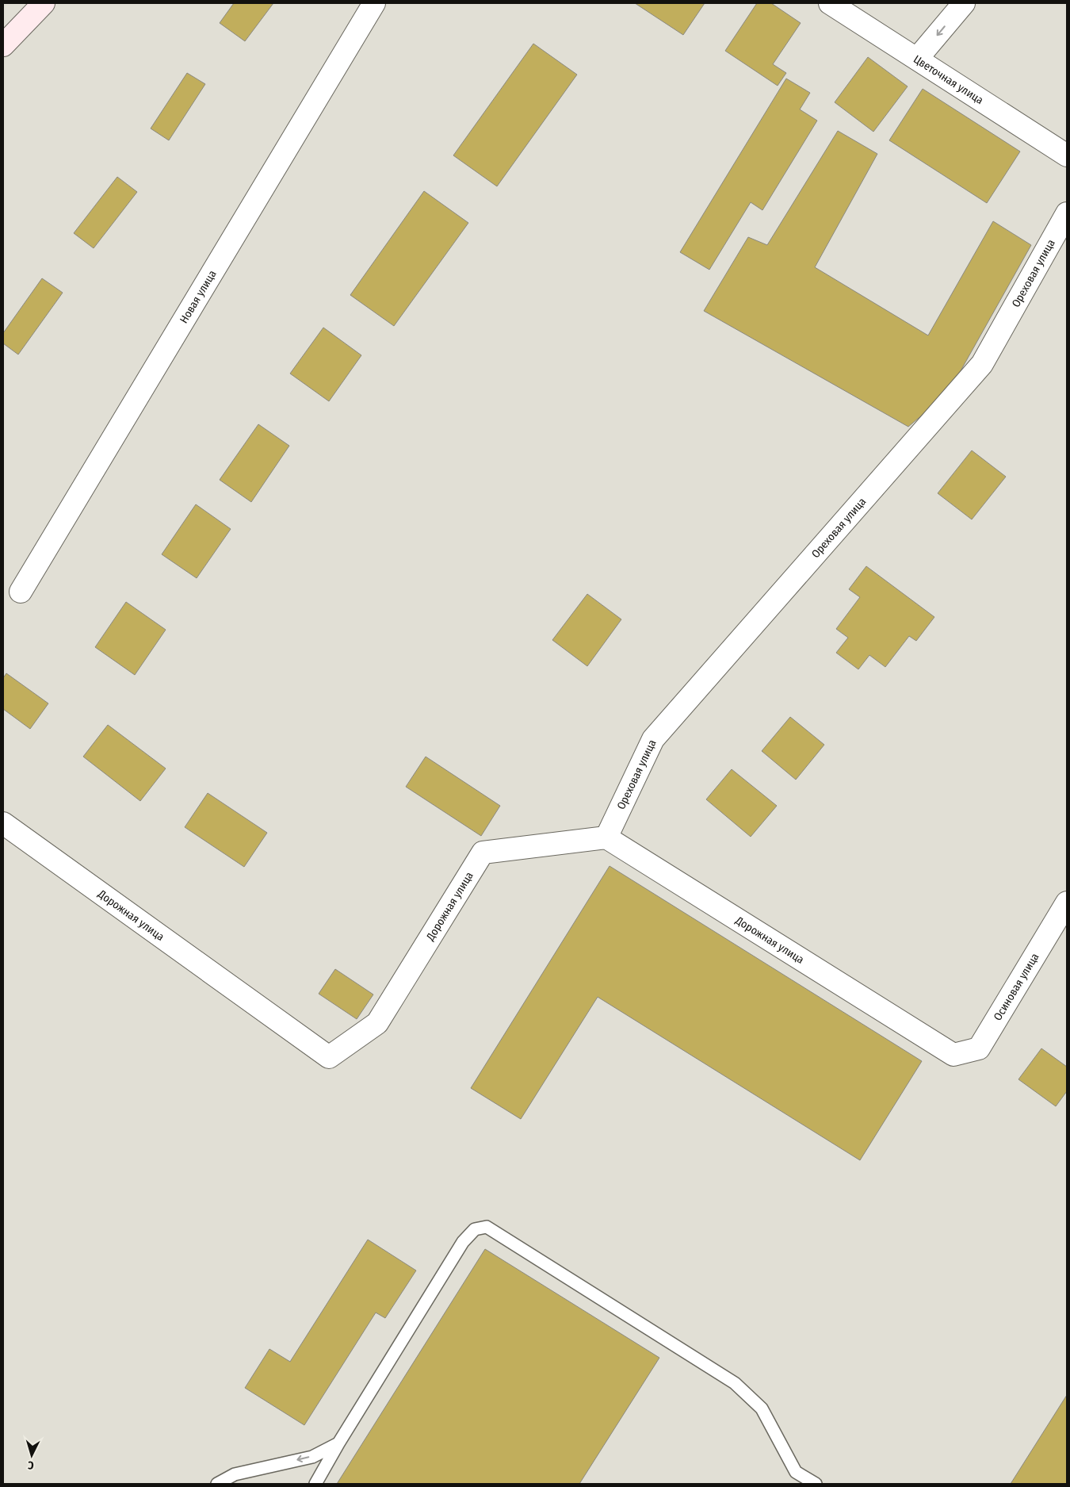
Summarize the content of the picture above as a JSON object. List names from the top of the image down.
{
  "streets": {
    "street": [
      "Цветочная улица",
      "Ореховая улица",
      "Новая улица",
      "Дорожная улица",
      "Осиновая улица"
    ]
  },
  "crossings": [
    ["Ореховая улица", "Дорожная улица"],
    ["Дорожная улица", "Осиновая улица"]
  ],
  "north": "bottom"
}
